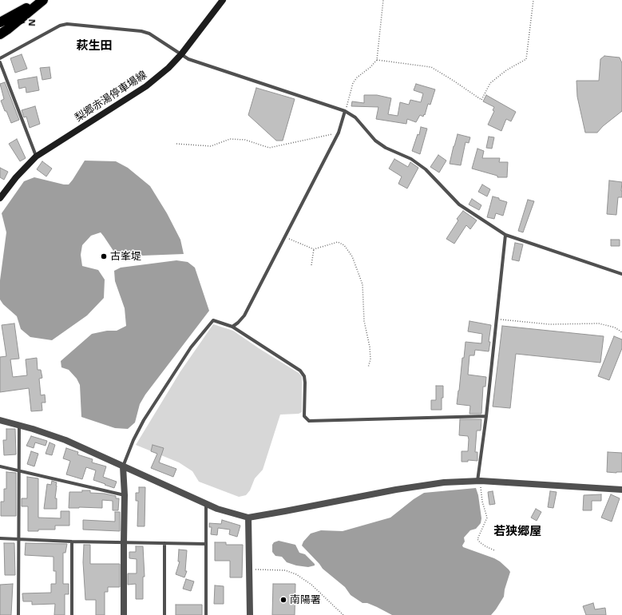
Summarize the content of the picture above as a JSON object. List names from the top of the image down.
{
  "streets": {
    "main road": ["梨郷赤湯停車場線"]
  },
  "districts": ["萩生田", "若狭郷屋"],
  "places": ["古峯堤", "南陽署"],
  "north": "right"
}
